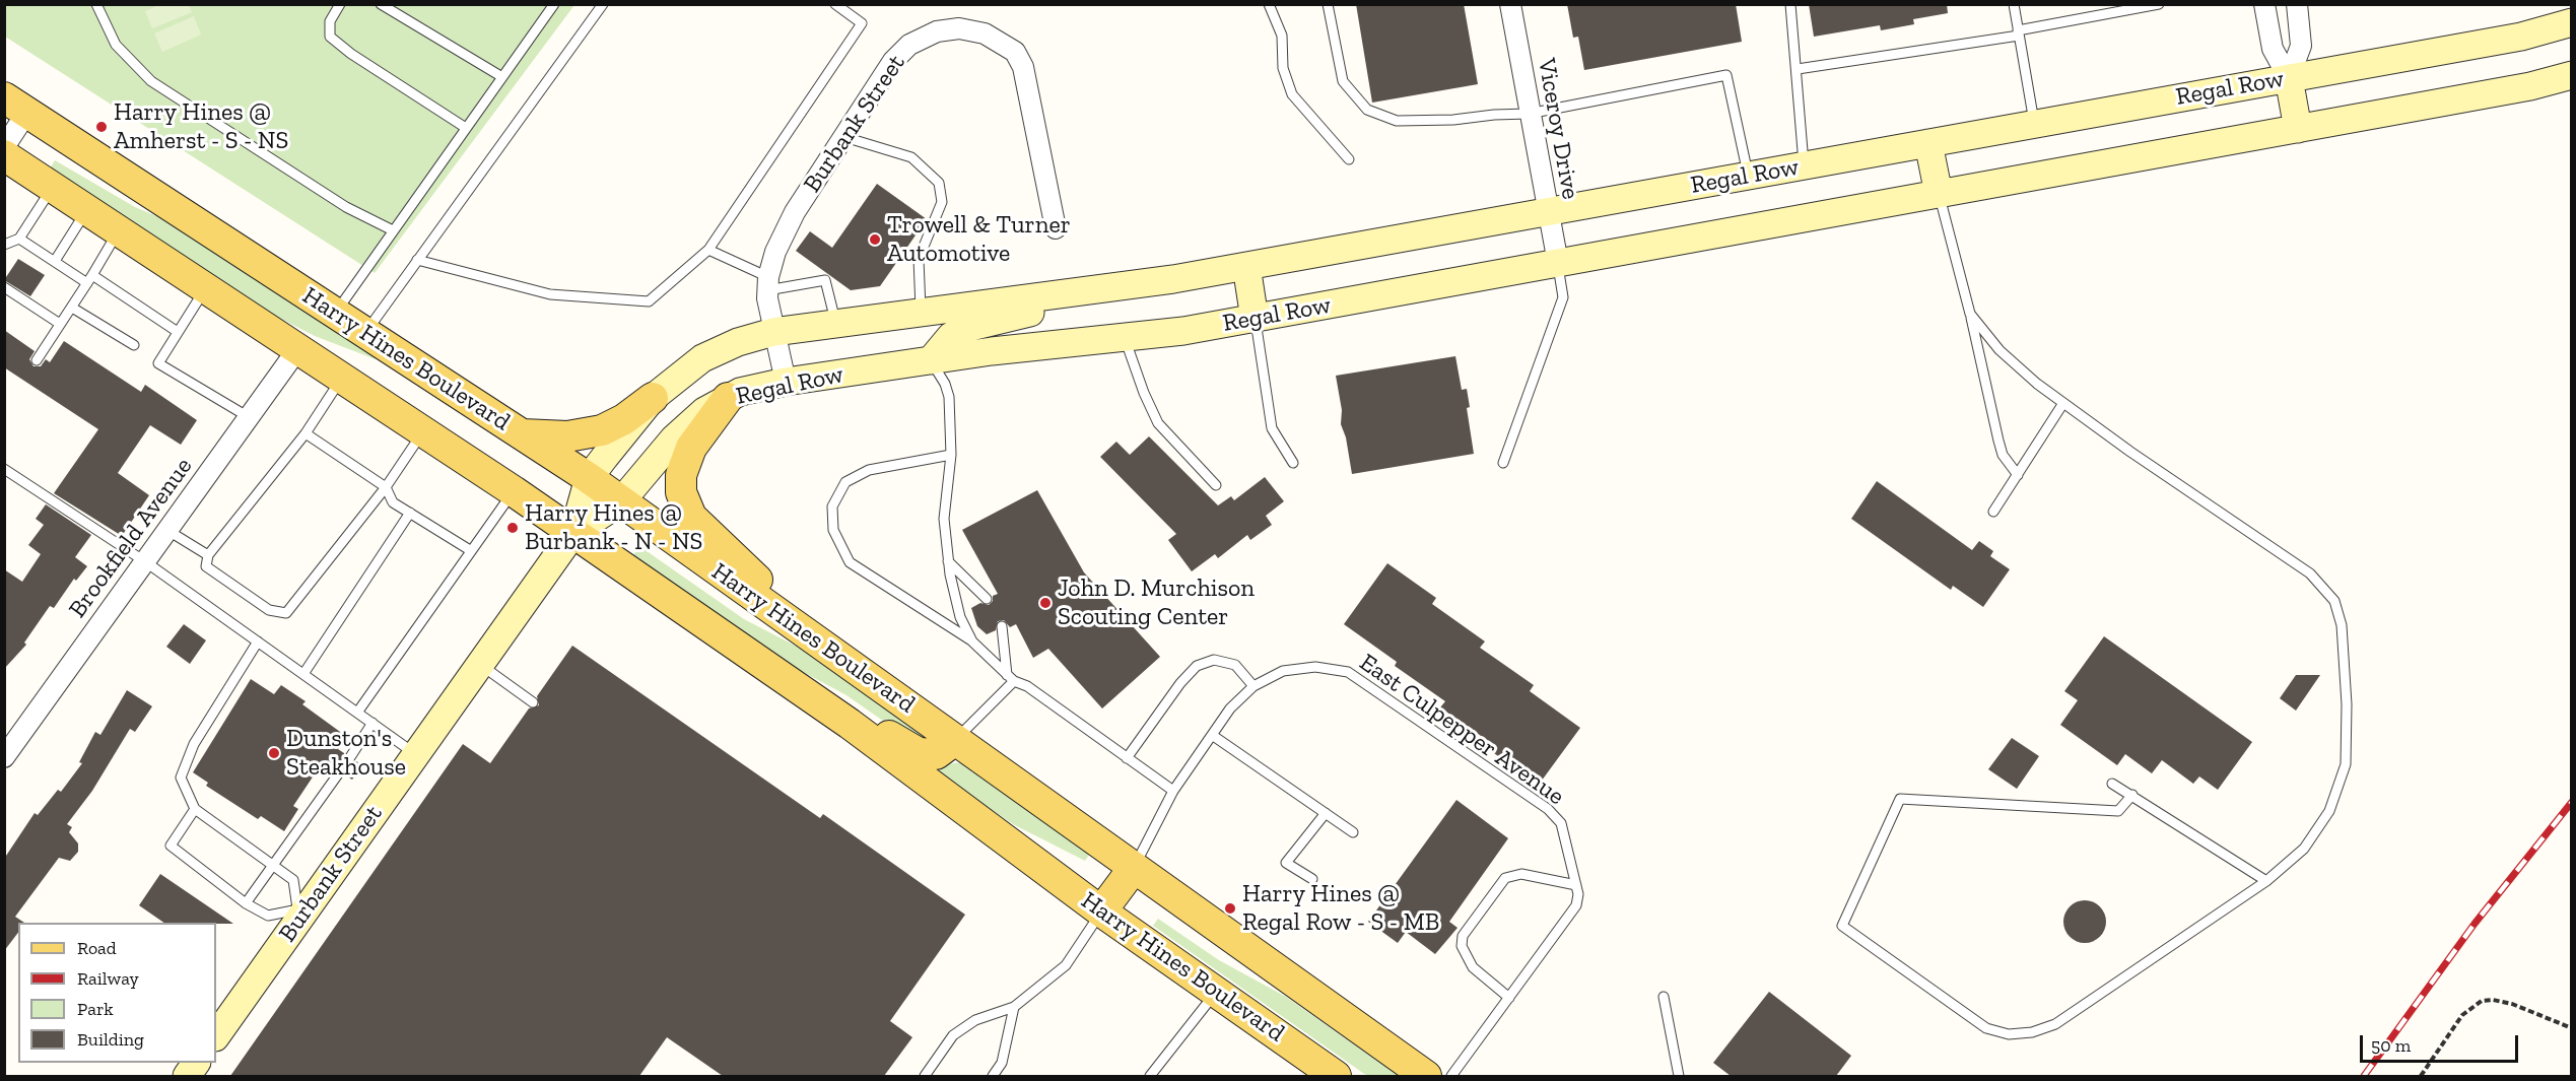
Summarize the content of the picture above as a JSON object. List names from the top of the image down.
{
  "streets": {
    "main road": ["Regal Row", "Burbank Street", "Harry Hines Boulevard"],
    "street": ["Viceroy Drive", "Brookfield Avenue"],
    "lane": ["East Culpepper Avenue"]
  },
  "crossings": [
    ["Regal Row", "Burbank Street"],
    ["Regal Row", "Viceroy Drive"],
    ["Regal Row", "Harry Hines Boulevard"],
    ["Burbank Street", "Harry Hines Boulevard"],
    ["Harry Hines Boulevard", "Brookfield Avenue"],
    ["Harry Hines Boulevard", "East Culpepper Avenue"]
  ],
  "places": [
    "Harry Hines @ Amherst - S - NS",
    "Trowell & Turner Automotive",
    "Harry Hines @ Burbank - N - NS",
    "John D. Murchison Scouting Center",
    "Dunston's Steakhouse",
    "Harry Hines @ Regal Row - S - MB"
  ],
  "legend": [
    "Road",
    "Railway",
    "Park",
    "Building"
  ],
  "scale_bar": "50 m"
}
